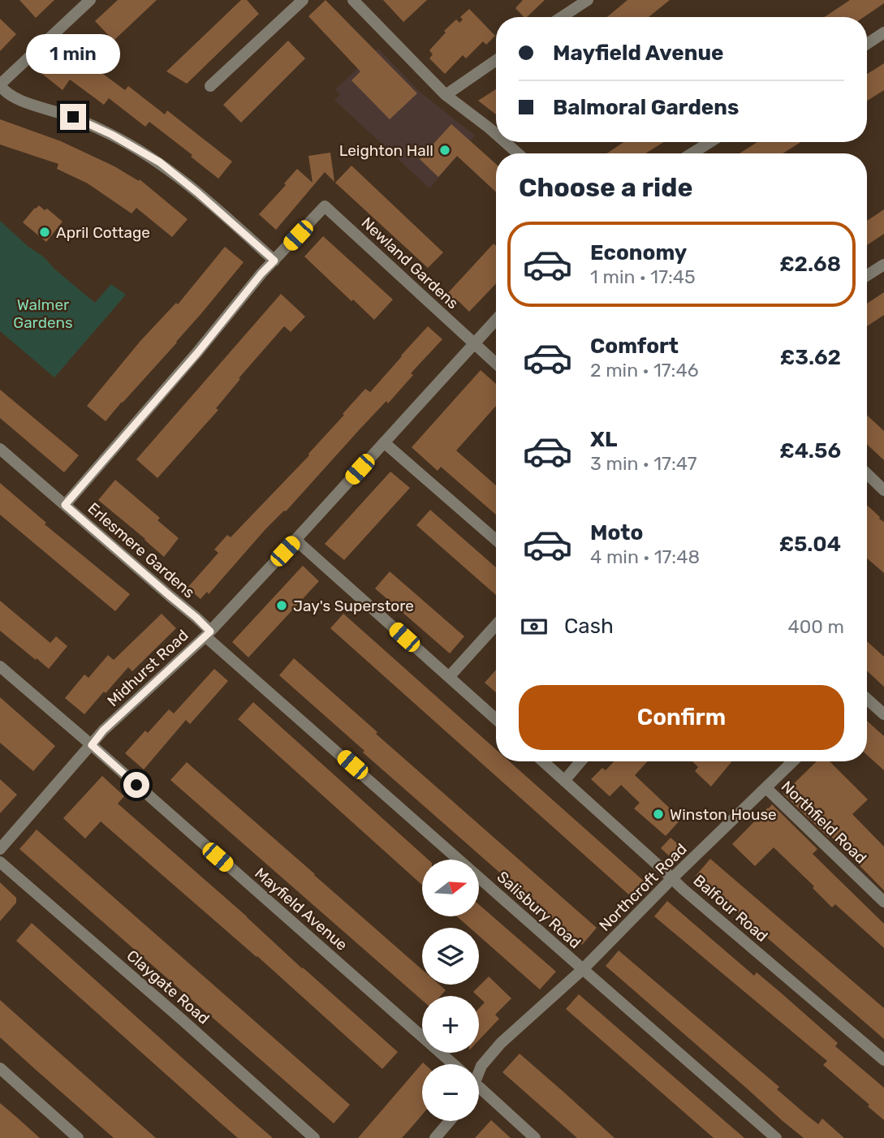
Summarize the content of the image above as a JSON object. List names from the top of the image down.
{
  "streets": {
    "street": [
      "Newland Gardens",
      "Erlesmere Gardens",
      "Midhurst Road",
      "Northfield Road",
      "Northcroft Road",
      "Balfour Road",
      "Mayfield Avenue",
      "Salisbury Road",
      "Claygate Road"
    ]
  },
  "crossings": [
    ["Newland Gardens", "Midhurst Road"],
    ["Erlesmere Gardens", "Midhurst Road"],
    ["Erlesmere Gardens", "Salisbury Road"],
    ["Midhurst Road", "Mayfield Avenue"],
    ["Midhurst Road", "Salisbury Road"],
    ["Northfield Road", "Northcroft Road"],
    ["Northcroft Road", "Balfour Road"],
    ["Northcroft Road", "Salisbury Road"]
  ],
  "parks": ["Walmer Gardens"],
  "places": [
    "Leighton Hall",
    "April Cottage",
    "Jay's Superstore",
    "Winston House"
  ],
  "north": "right",
  "page": {
    "banner": ["Mayfield Avenue", "Balmoral Gardens"],
    "bubble": "1 min",
    "heading": "Choose a ride",
    "list": [
      {
        "name": "Economy",
        "note": "1 min · 17:45",
        "value": "£2.68"
      },
      {
        "name": "Comfort",
        "note": "2 min · 17:46",
        "value": "£3.62"
      },
      {
        "name": "XL",
        "note": "3 min · 17:47",
        "value": "£4.56"
      },
      {
        "name": "Moto",
        "note": "4 min · 17:48",
        "value": "£5.04"
      }
    ],
    "pay": ["Cash", "400 m"],
    "buttons": "Confirm",
    "map_buttons": ["+", "−"]
  }
}
